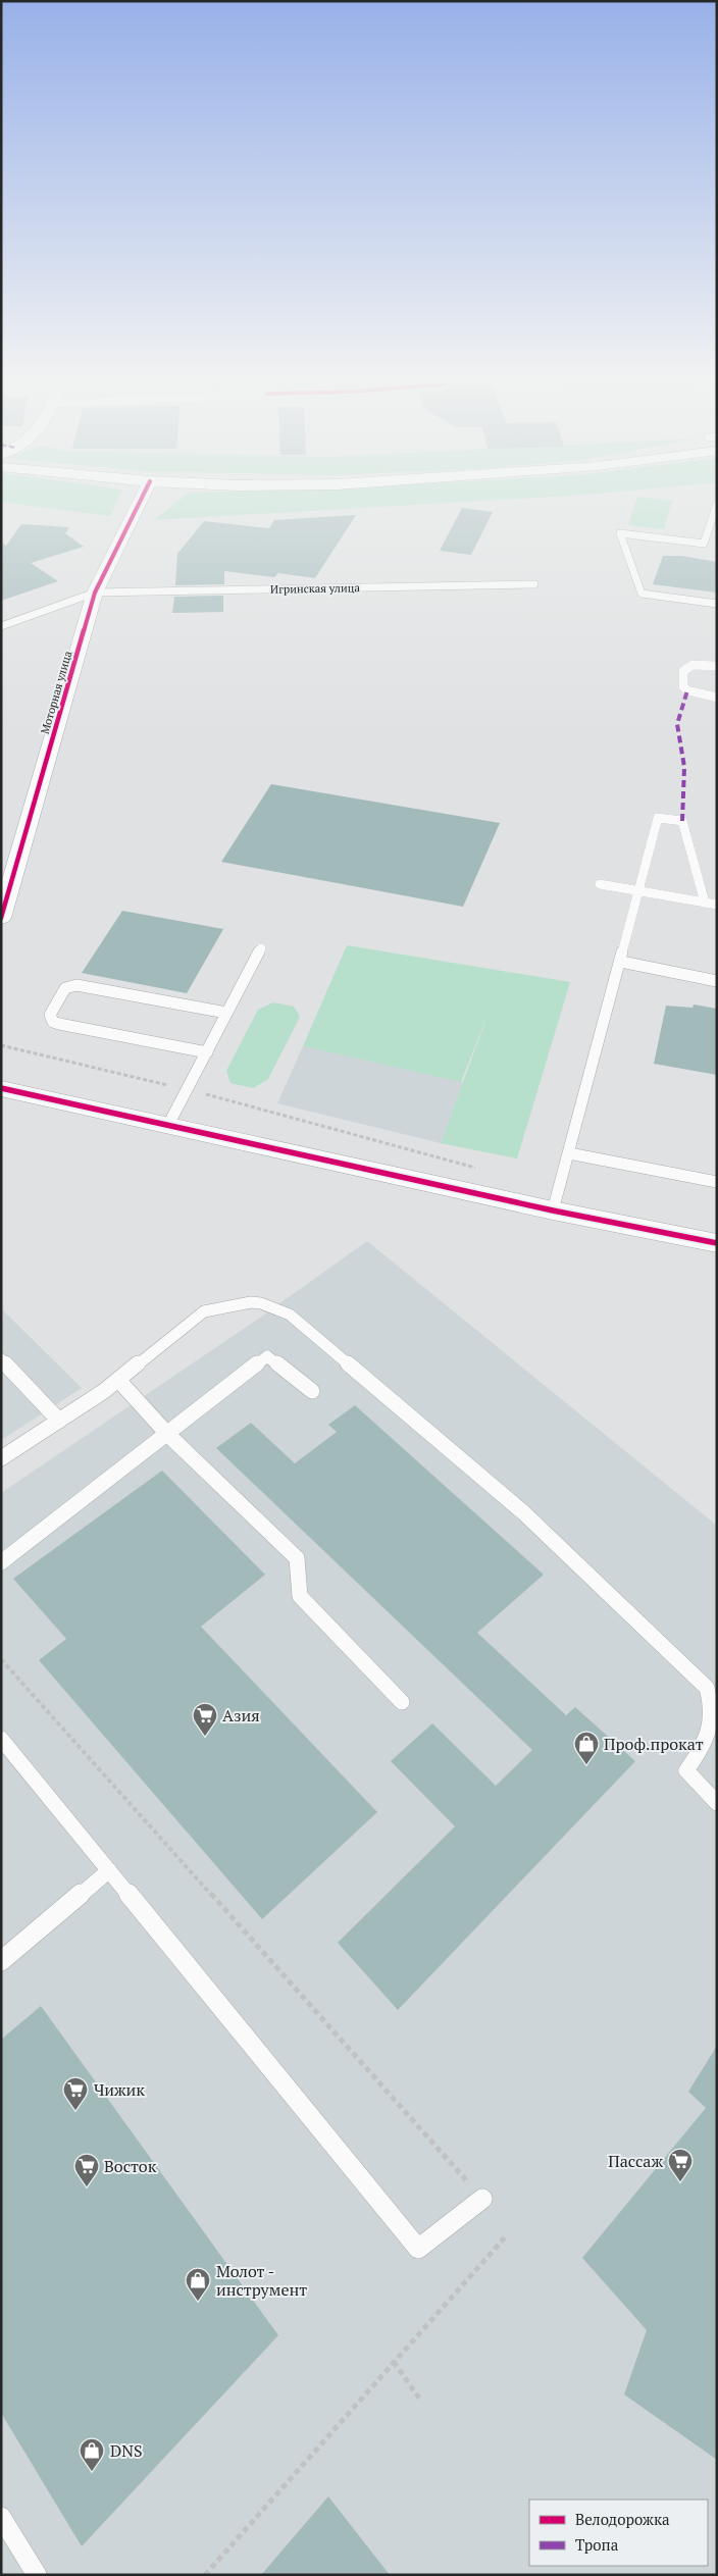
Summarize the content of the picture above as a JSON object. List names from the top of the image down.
{
  "streets": {
    "street": ["Моторная улица"],
    "lane": ["Игринская улица"]
  },
  "crossings": [
    ["Игринская улица", "Моторная улица"]
  ],
  "places": {
    "supermarket": [
      "Азия",
      "Чижик",
      "Пассаж",
      "Восток"
    ],
    "shop": ["Проф.прокат", "Молот - инструмент", "DNS"]
  },
  "legend": ["Велодорожка", "Тропа"]
}
